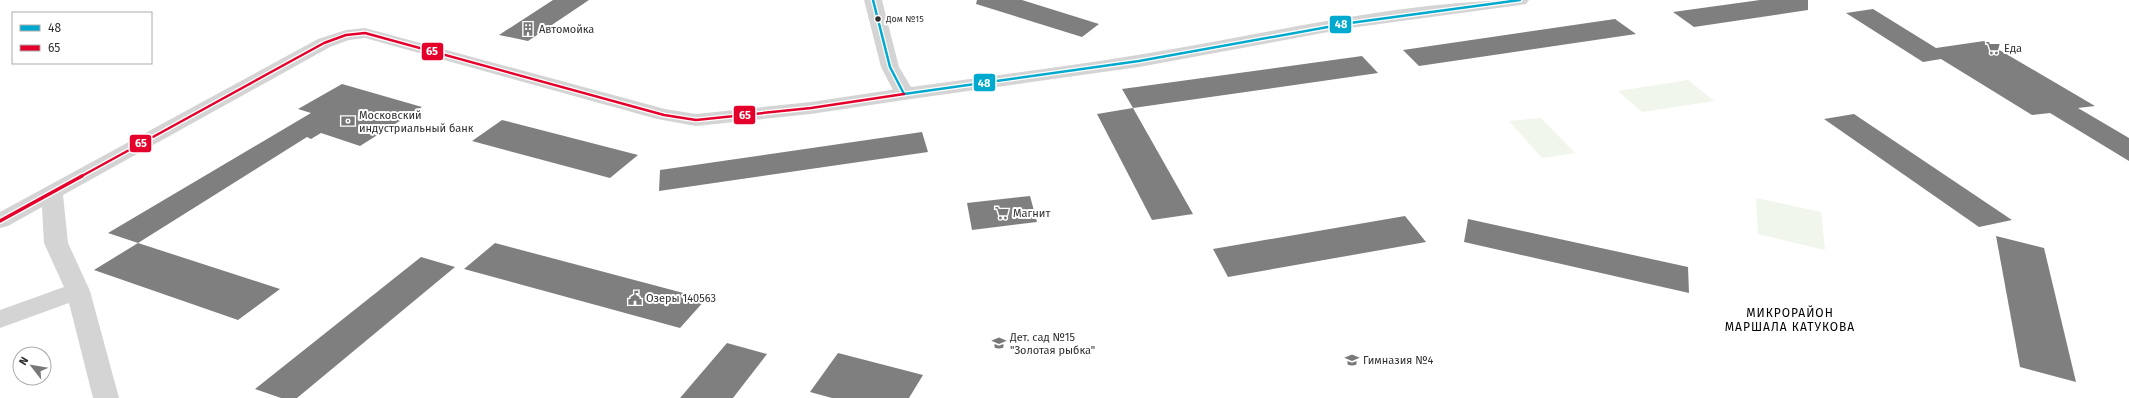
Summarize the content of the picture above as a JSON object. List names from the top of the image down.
{
  "districts": ["МИКРОРАЙОН МАРШАЛА КАТУКОВА"],
  "places": {
    "other": ["Дом №15"],
    "building": ["Автомойка"],
    "supermarket": ["Еда", "Магнит"],
    "bank": ["Московский индустриальный банк"],
    "public building": ["Озеры 140563"],
    "school or university": ["Дет. сад №15 \"Золотая рыбка\"", "Гимназия №4"]
  },
  "lines": ["transit line 48", "transit line 65"],
  "legend": ["48", "65"],
  "north": "top left"
}
